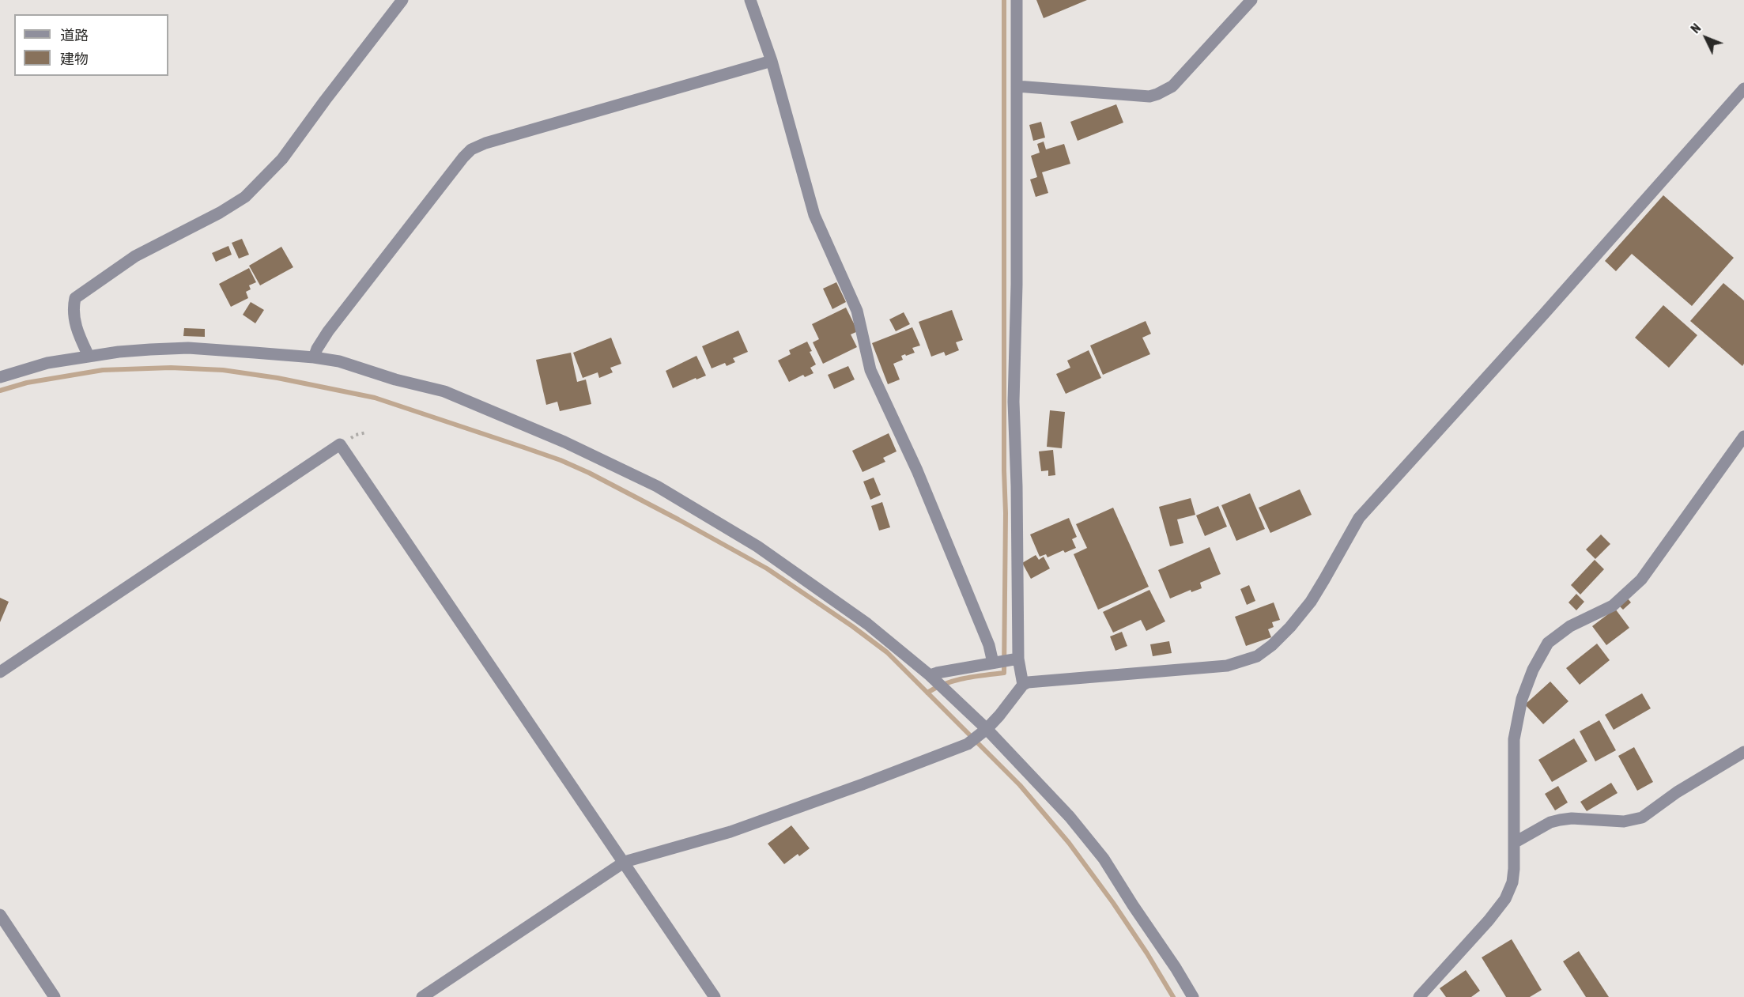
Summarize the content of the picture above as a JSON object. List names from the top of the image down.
{
  "legend": ["道路", "建物"],
  "north": "top left"
}
